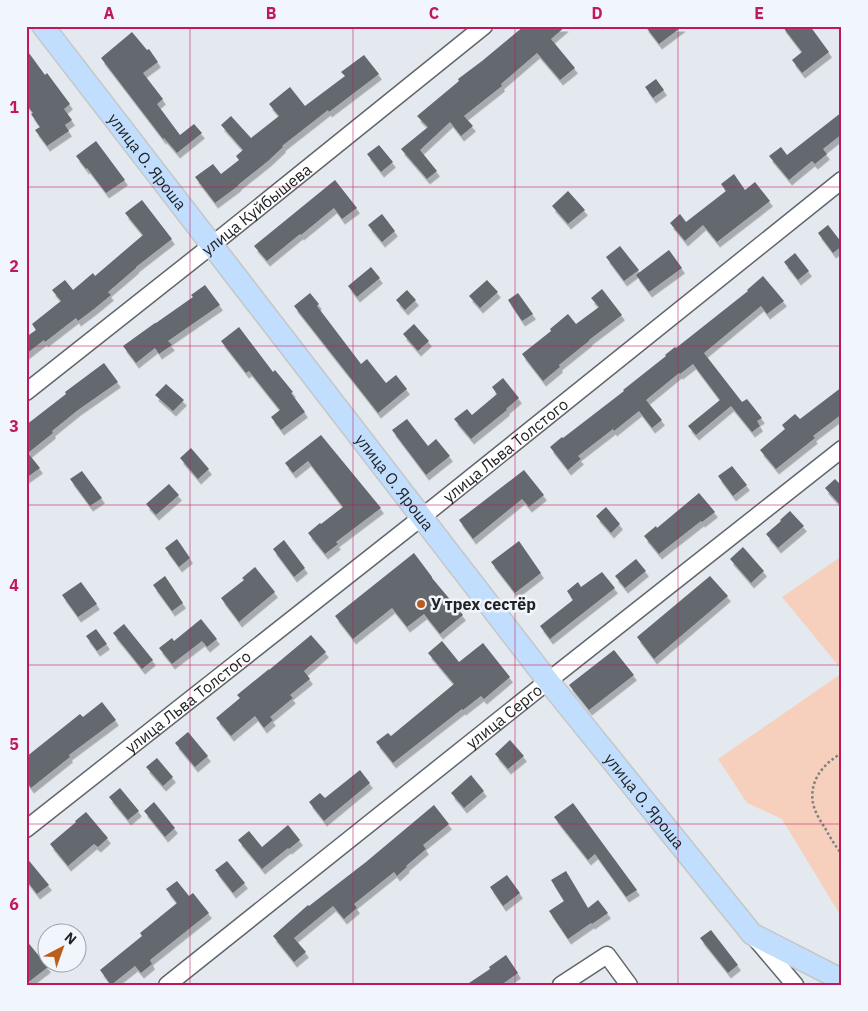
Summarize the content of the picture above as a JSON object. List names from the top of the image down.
{
  "streets": {
    "main road": ["улица О. Яроша"],
    "street": ["улица Куйбышева", "улица Льва Толстого", "улица Серго"]
  },
  "crossings": [
    ["улица О. Яроша", "улица Куйбышева"],
    ["улица О. Яроша", "улица Льва Толстого"],
    ["улица О. Яроша", "улица Серго"]
  ],
  "places": ["У трех сестёр"],
  "north": "top right",
  "grid": {
    "columns": [
      "A",
      "B",
      "C",
      "D",
      "E"
    ],
    "rows": [
      "1",
      "2",
      "3",
      "4",
      "5",
      "6"
    ]
  }
}
